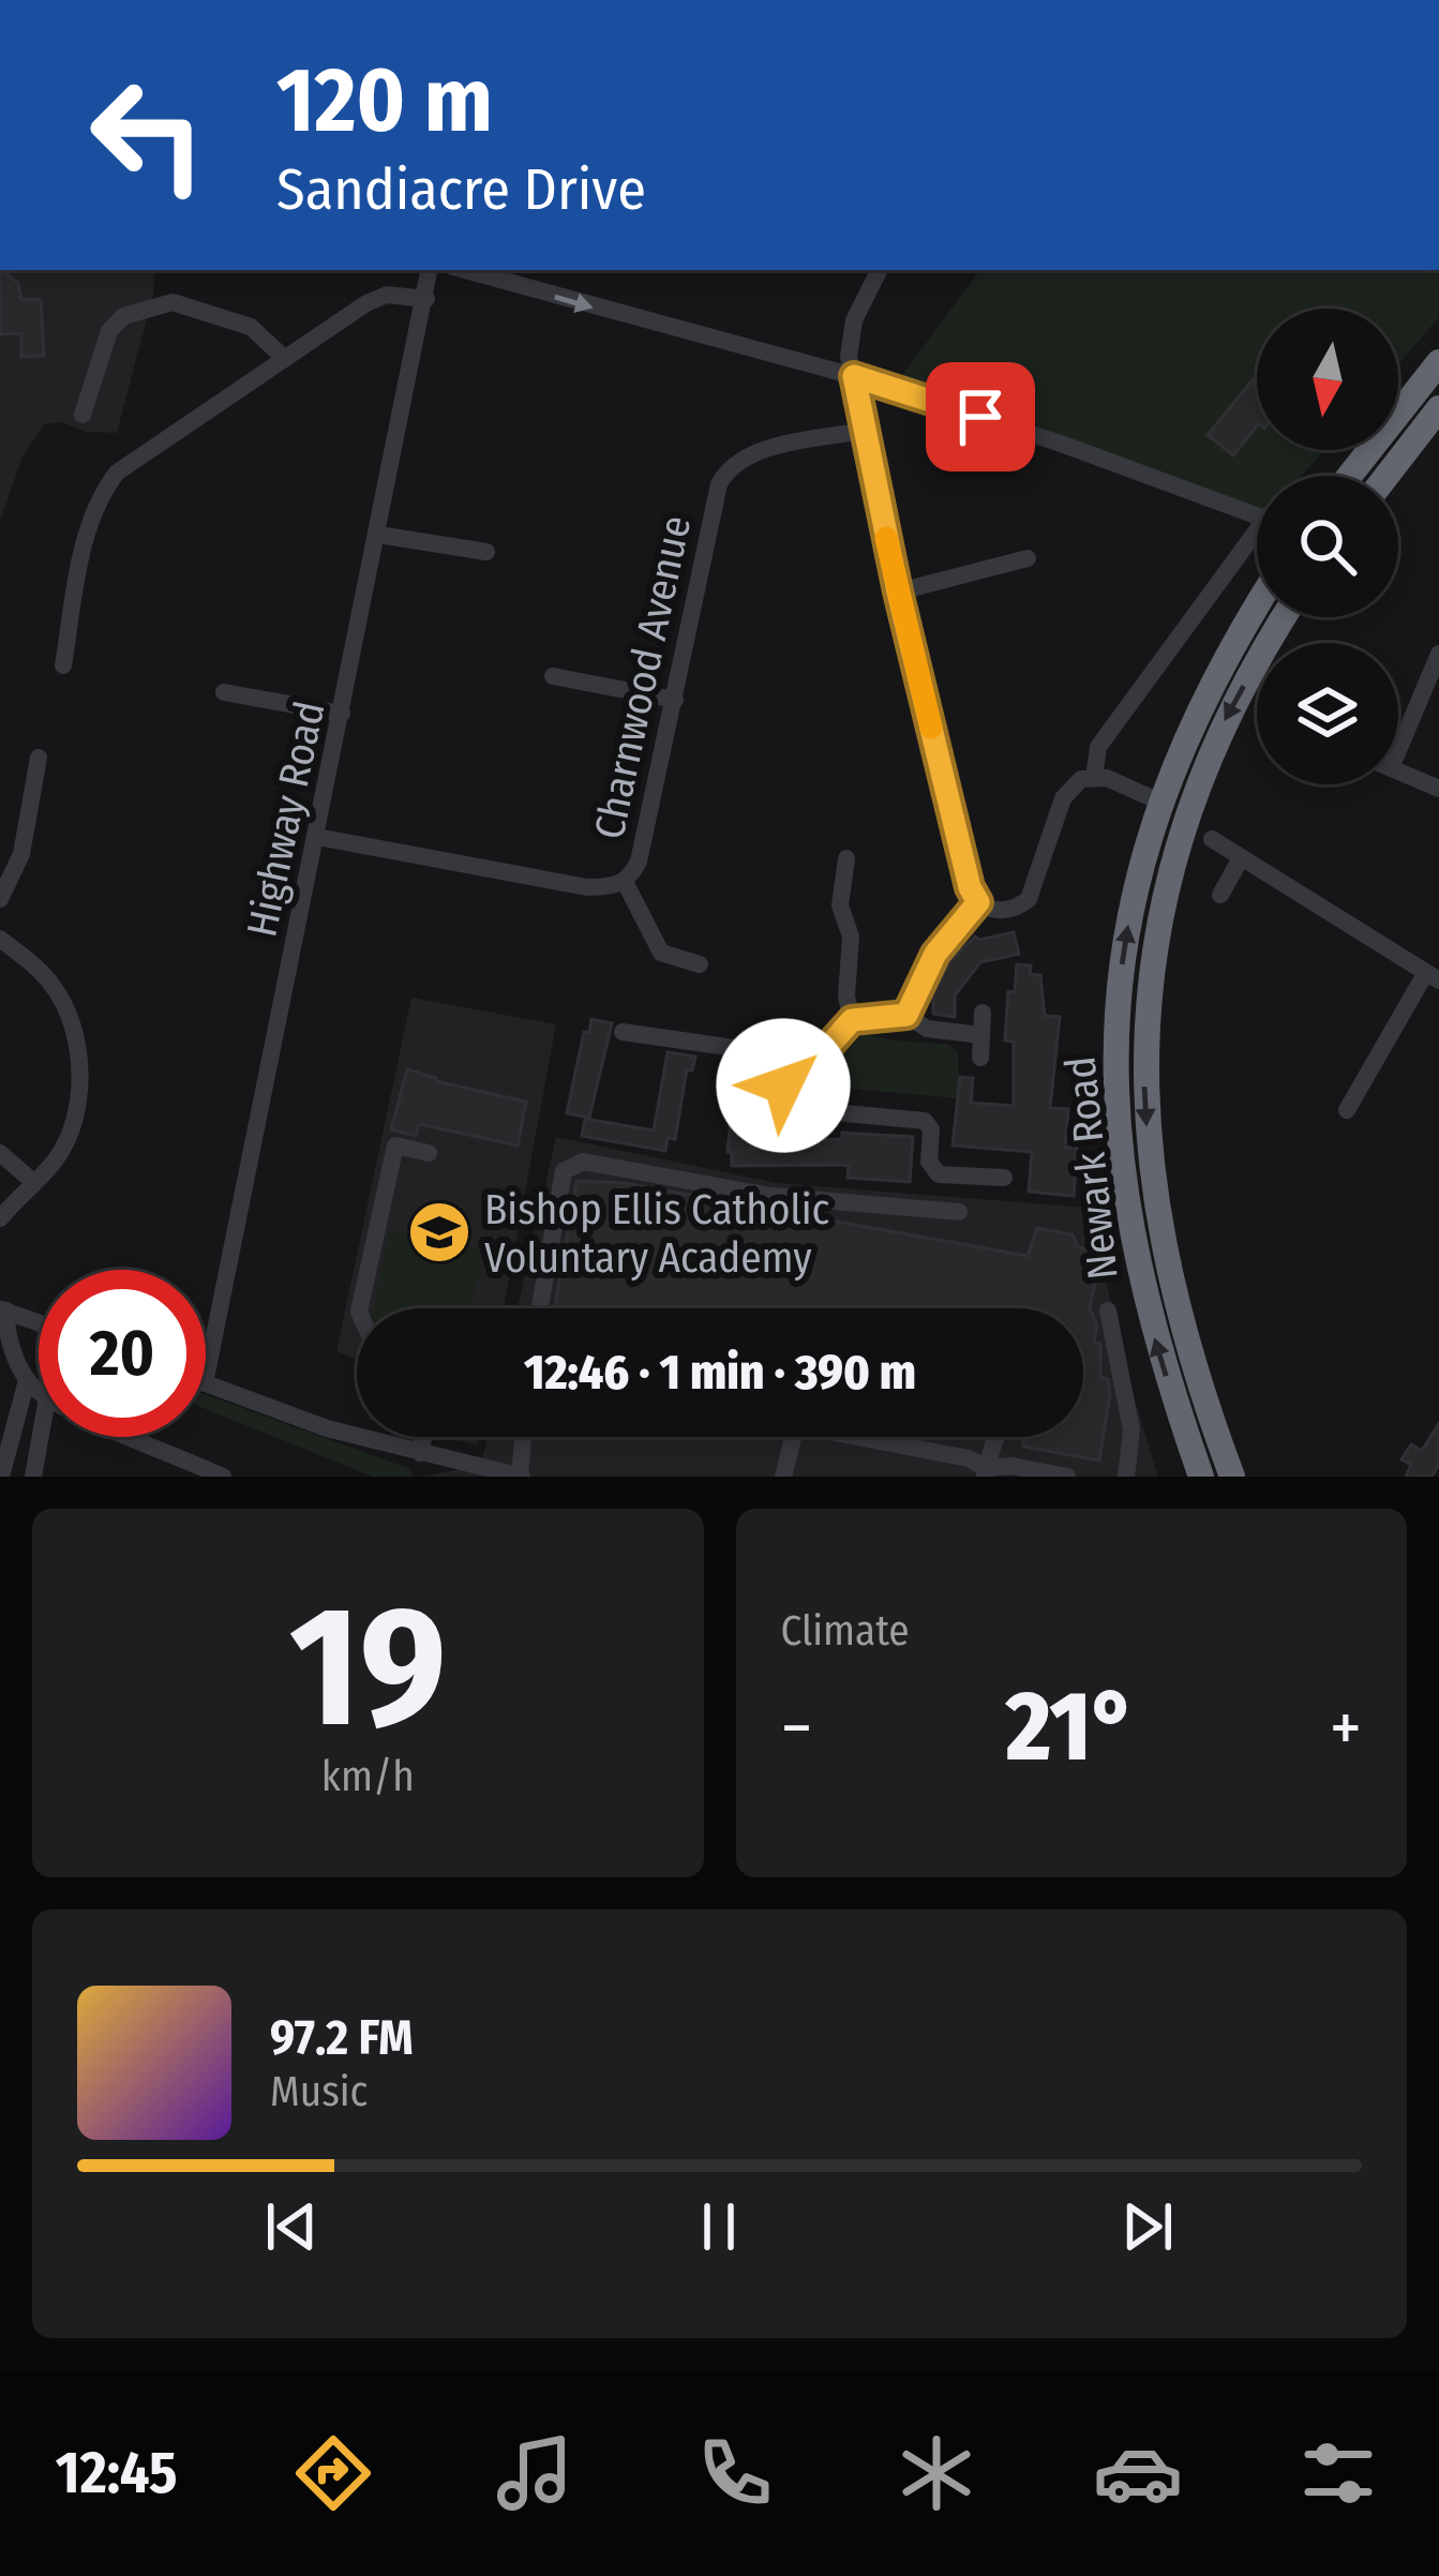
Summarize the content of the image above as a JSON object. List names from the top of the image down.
{
  "streets": {
    "highway": ["Newark Road"],
    "street": ["Charnwood Avenue", "Highway Road"]
  },
  "crossings": [
    ["Charnwood Avenue", "Highway Road"]
  ],
  "places": {
    "school or university": ["Bishop Ellis Catholic Voluntary Academy"]
  },
  "north": "bottom",
  "page": {
    "turn": ["120 m", "Sandiacre Drive"],
    "limit": "20",
    "trip": "12:46 · 1 min · 390 m",
    "tile": [
      ["19", "km/h"],
      "Climate"
    ],
    "heat": ["−", "21°", "+"],
    "song": ["97.2 FM", "Music"],
    "tabs": "12:45"
  }
}
